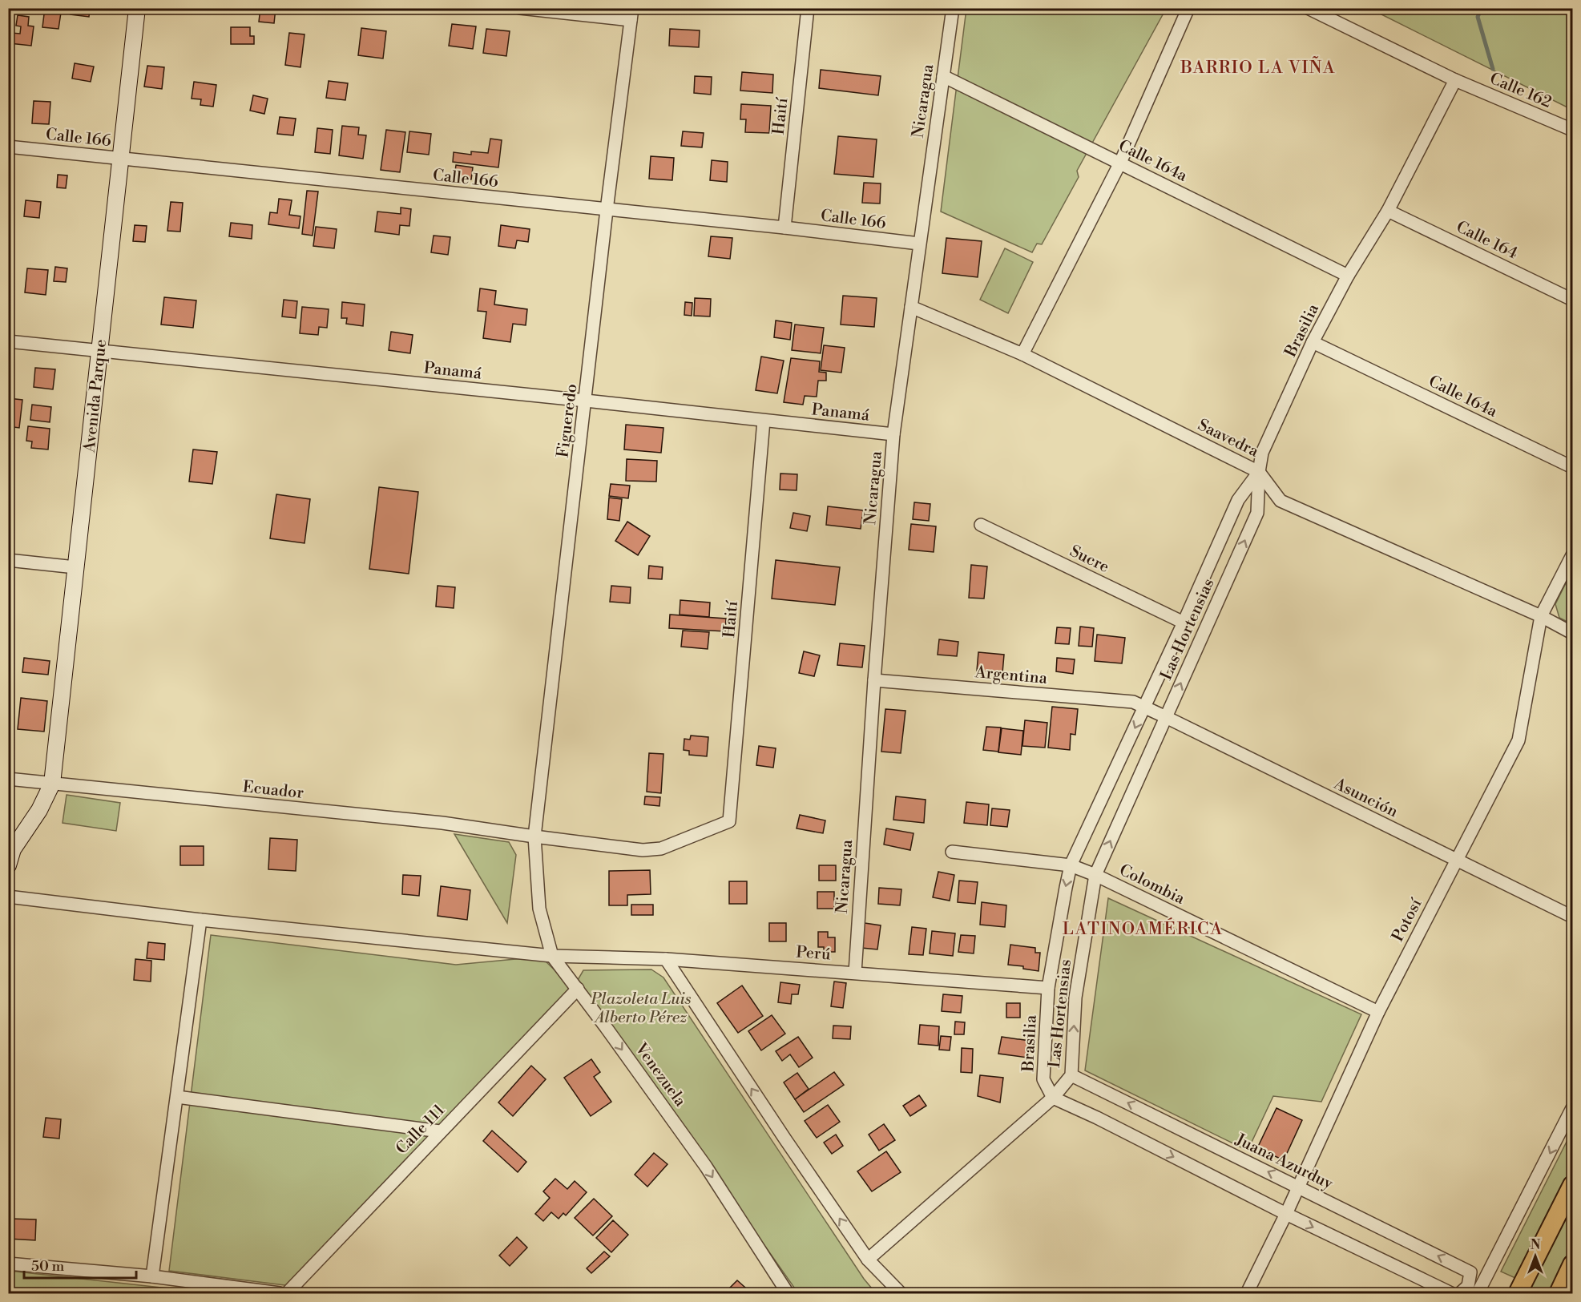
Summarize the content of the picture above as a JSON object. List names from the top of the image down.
{
  "streets": {
    "street": [
      "Calle 162",
      "Nicaragua",
      "Haití",
      "Calle 166",
      "Calle 164a",
      "Calle 164",
      "Brasilia",
      "Panamá",
      "Avenida Parque",
      "Figueredo",
      "Saavedra",
      "Sucre",
      "Las Hortensias",
      "Argentina",
      "Ecuador",
      "Asunción",
      "Colombia",
      "Potosí",
      "Perú",
      "Venezuela",
      "Calle 111",
      "Juana Azurduy"
    ]
  },
  "crossings": [
    ["Calle 162", "Brasilia"],
    ["Nicaragua", "Calle 166"],
    ["Nicaragua", "Calle 164a"],
    ["Nicaragua", "Panamá"],
    ["Nicaragua", "Saavedra"],
    ["Nicaragua", "Argentina"],
    ["Nicaragua", "Perú"],
    ["Haití", "Calle 166"],
    ["Haití", "Panamá"],
    ["Haití", "Ecuador"],
    ["Calle 166", "Avenida Parque"],
    ["Calle 166", "Figueredo"],
    ["Calle 164a", "Brasilia"],
    ["Calle 164", "Brasilia"],
    ["Brasilia", "Saavedra"],
    ["Brasilia", "Las Hortensias"],
    ["Brasilia", "Perú"],
    ["Panamá", "Avenida Parque"],
    ["Panamá", "Figueredo"],
    ["Avenida Parque", "Ecuador"],
    ["Figueredo", "Ecuador"],
    ["Figueredo", "Venezuela"],
    ["Saavedra", "Las Hortensias"],
    ["Saavedra", "Potosí"],
    ["Sucre", "Las Hortensias"],
    ["Las Hortensias", "Argentina"],
    ["Las Hortensias", "Asunción"],
    ["Las Hortensias", "Colombia"],
    ["Las Hortensias", "Perú"],
    ["Las Hortensias", "Juana Azurduy"],
    ["Argentina", "Asunción"],
    ["Ecuador", "Venezuela"],
    ["Asunción", "Potosí"],
    ["Colombia", "Potosí"],
    ["Potosí", "Juana Azurduy"],
    ["Perú", "Venezuela"],
    ["Venezuela", "Calle 111"]
  ],
  "districts": ["BARRIO LA VIÑA", "LATINOAMÉRICA"],
  "parks": ["Plazoleta Luis Alberto Pérez"],
  "scale_bar": "50 m",
  "north": "top"
}
